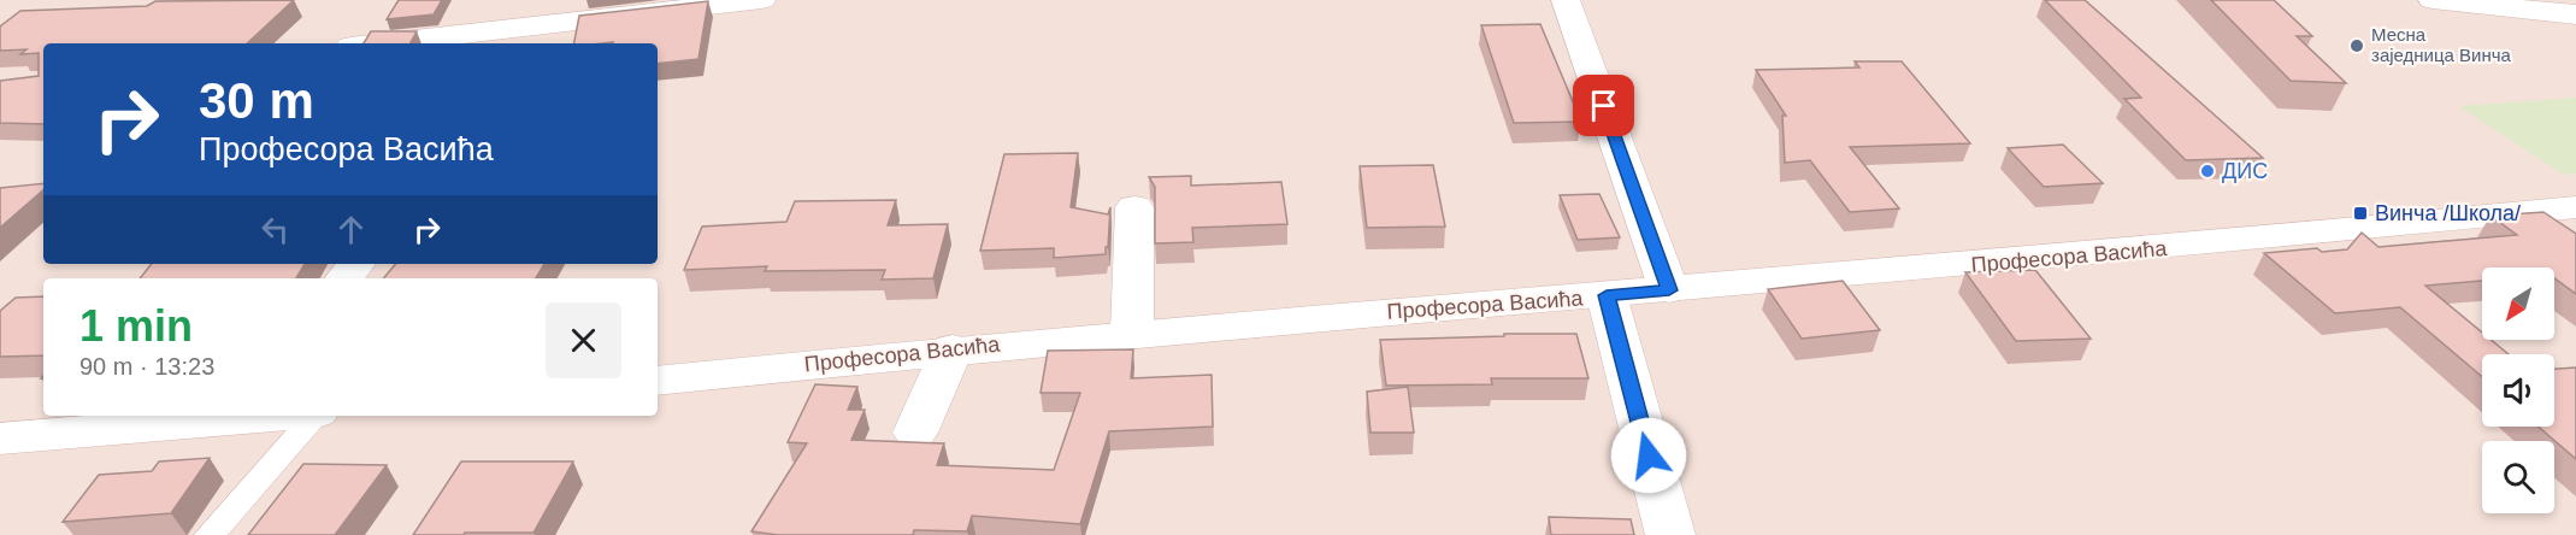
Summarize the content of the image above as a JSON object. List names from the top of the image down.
{
  "streets": {
    "street": ["Професора Васића"]
  },
  "places": {
    "other": ["Месна заједница Винча", "ДИС"],
    "transit": ["Винча /Школа/"]
  },
  "north": "bottom left",
  "page": {
    "turn": ["30 m", "Професора Васића"],
    "heading": ["1 min", "90 m · 13:23"]
  }
}
